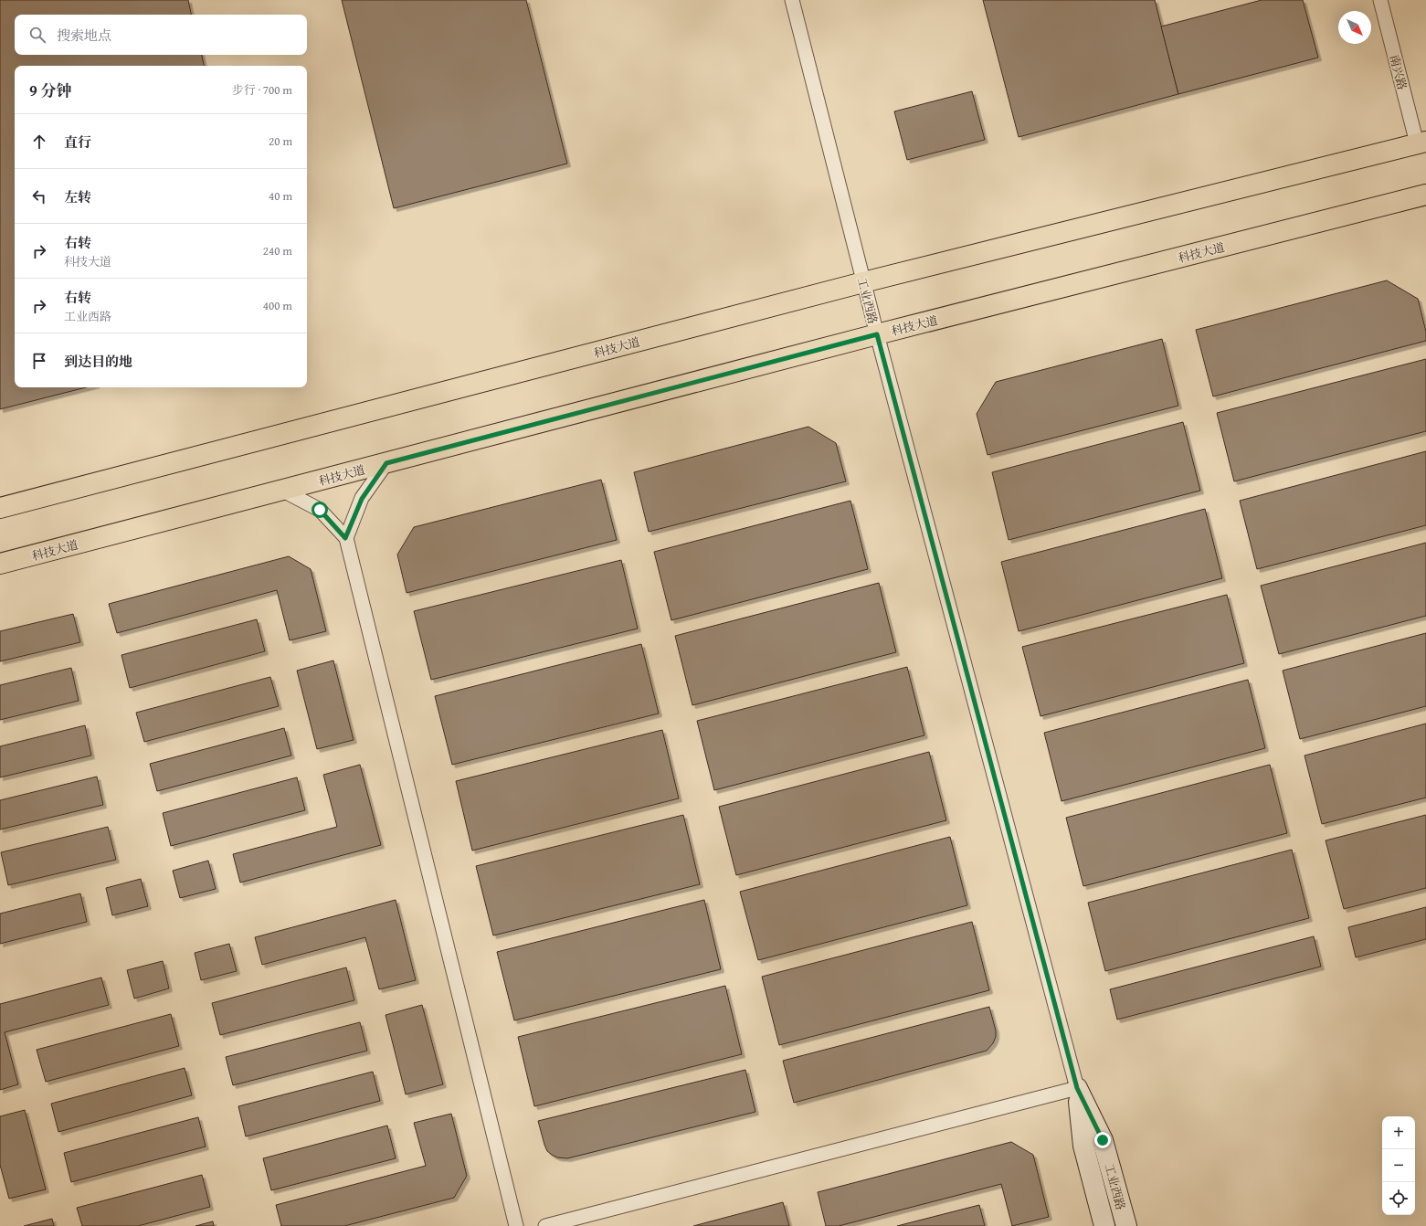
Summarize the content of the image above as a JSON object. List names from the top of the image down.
{
  "streets": {
    "main road": ["科技大道"],
    "street": ["南兴路", "工业西路"]
  },
  "crossings": [
    ["南兴路", "科技大道"],
    ["科技大道", "工业西路"]
  ],
  "north": "bottom right",
  "page": {
    "search": "搜索地点",
    "heading": ["9 分钟", "步行 · 700 m"],
    "list": [
      ["直行", "20 m"],
      ["左转", "40 m"],
      ["右转", "科技大道", "240 m"],
      ["右转", "工业西路", "400 m"],
      "到达目的地"
    ],
    "map_buttons": ["+", "−"]
  }
}
